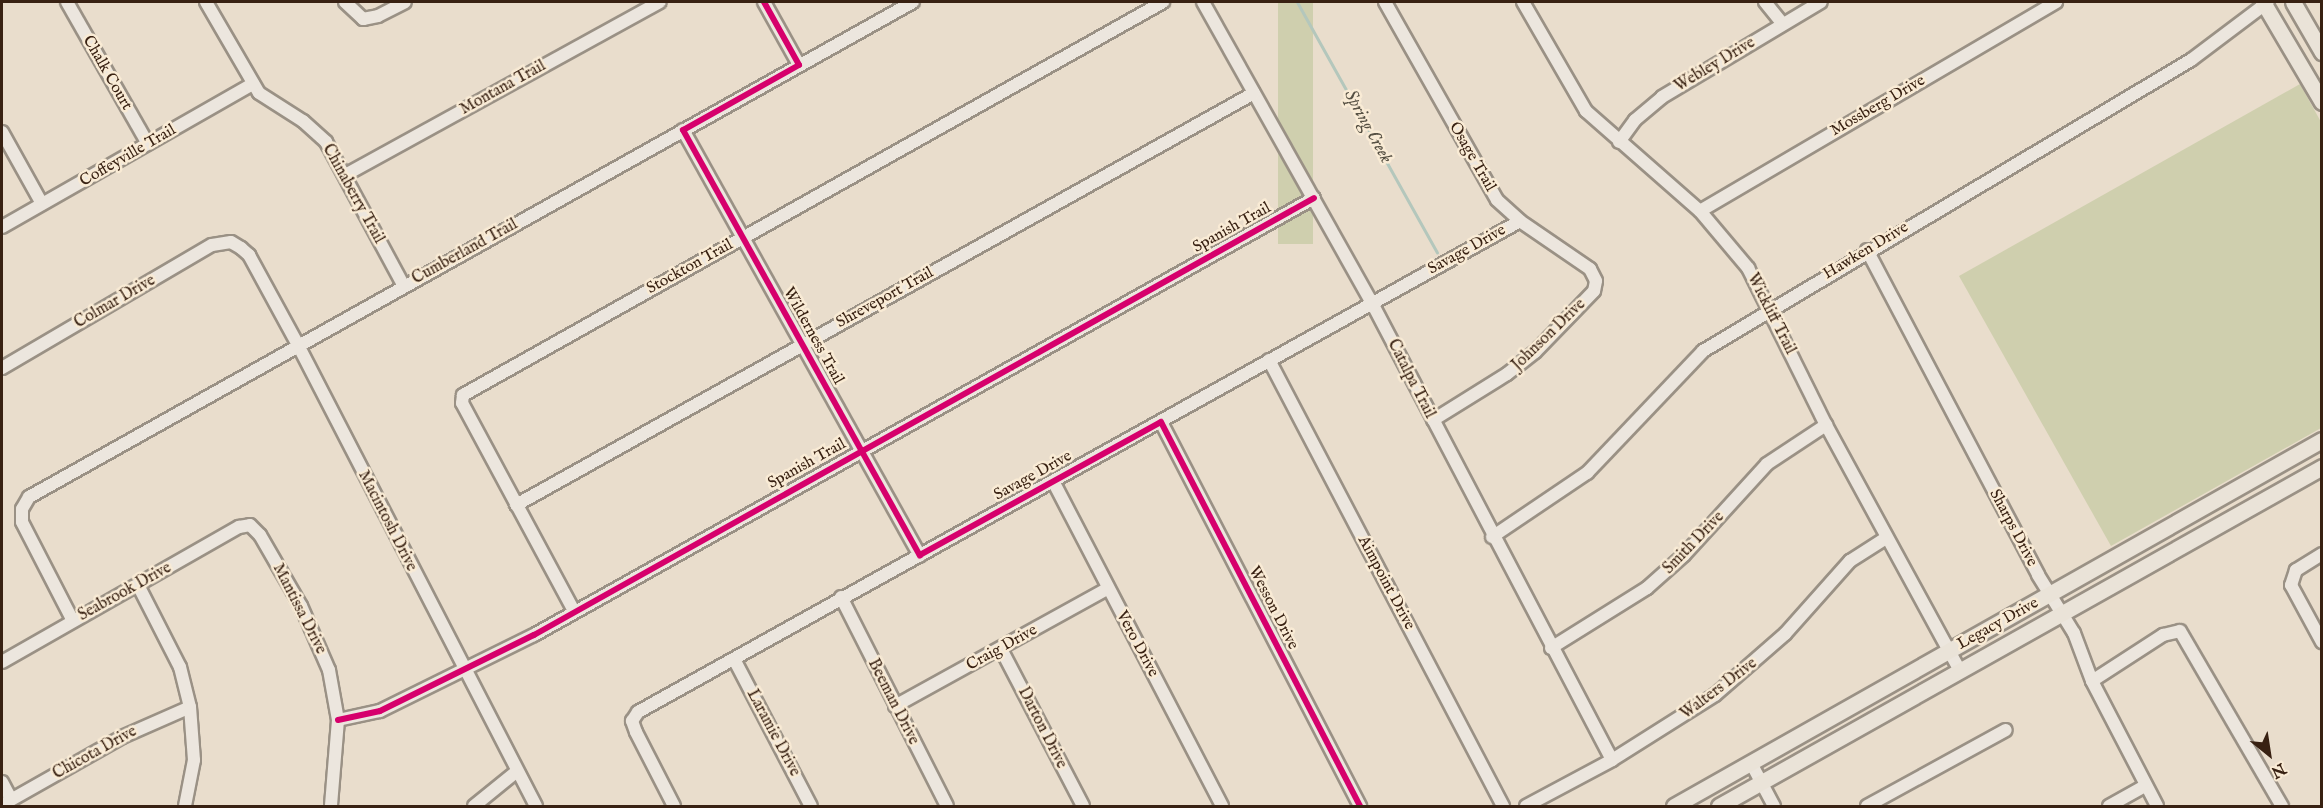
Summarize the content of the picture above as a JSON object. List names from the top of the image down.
{
  "streets": {
    "main road": ["Legacy Drive"],
    "street": [
      "Webley Drive",
      "Chalk Court",
      "Montana Trail",
      "Mossberg Drive",
      "Coffeyville Trail",
      "Osage Trail",
      "Chinaberry Trail",
      "Spanish Trail",
      "Savage Drive",
      "Hawken Drive",
      "Cumberland Trail",
      "Stockton Trail",
      "Shreveport Trail",
      "Colmar Drive",
      "Wickliff Trail",
      "Johnson Drive",
      "Wilderness Trail",
      "Catalpa Trail",
      "Macintosh Drive",
      "Sharps Drive",
      "Smith Drive",
      "Aimpoint Drive",
      "Seabrook Drive",
      "Wesson Drive",
      "Mantissa Drive",
      "Vero Drive",
      "Craig Drive",
      "Walters Drive",
      "Beeman Drive",
      "Darton Drive",
      "Laramie Drive",
      "Chicota Drive"
    ]
  },
  "crossings": [
    ["Webley Drive", "Wickliff Trail"],
    ["Chalk Court", "Coffeyville Trail"],
    ["Montana Trail", "Chinaberry Trail"],
    ["Mossberg Drive", "Wickliff Trail"],
    ["Coffeyville Trail", "Chinaberry Trail"],
    ["Osage Trail", "Savage Drive"],
    ["Osage Trail", "Johnson Drive"],
    ["Chinaberry Trail", "Cumberland Trail"],
    ["Spanish Trail", "Stockton Trail"],
    ["Spanish Trail", "Wilderness Trail"],
    ["Spanish Trail", "Catalpa Trail"],
    ["Spanish Trail", "Macintosh Drive"],
    ["Spanish Trail", "Mantissa Drive"],
    ["Savage Drive", "Wilderness Trail"],
    ["Savage Drive", "Catalpa Trail"],
    ["Savage Drive", "Aimpoint Drive"],
    ["Savage Drive", "Wesson Drive"],
    ["Savage Drive", "Vero Drive"],
    ["Savage Drive", "Beeman Drive"],
    ["Savage Drive", "Laramie Drive"],
    ["Hawken Drive", "Wickliff Trail"],
    ["Hawken Drive", "Catalpa Trail"],
    ["Hawken Drive", "Sharps Drive"],
    ["Cumberland Trail", "Wilderness Trail"],
    ["Cumberland Trail", "Macintosh Drive"],
    ["Cumberland Trail", "Seabrook Drive"],
    ["Stockton Trail", "Shreveport Trail"],
    ["Stockton Trail", "Wilderness Trail"],
    ["Shreveport Trail", "Wilderness Trail"],
    ["Shreveport Trail", "Catalpa Trail"],
    ["Colmar Drive", "Macintosh Drive"],
    ["Wickliff Trail", "Smith Drive"],
    ["Wickliff Trail", "Legacy Drive"],
    ["Wickliff Trail", "Walters Drive"],
    ["Johnson Drive", "Catalpa Trail"],
    ["Catalpa Trail", "Smith Drive"],
    ["Catalpa Trail", "Walters Drive"],
    ["Sharps Drive", "Legacy Drive"],
    ["Seabrook Drive", "Mantissa Drive"],
    ["Vero Drive", "Craig Drive"],
    ["Craig Drive", "Beeman Drive"],
    ["Craig Drive", "Darton Drive"]
  ],
  "water": ["Spring Creek"],
  "north": "bottom right"
}
